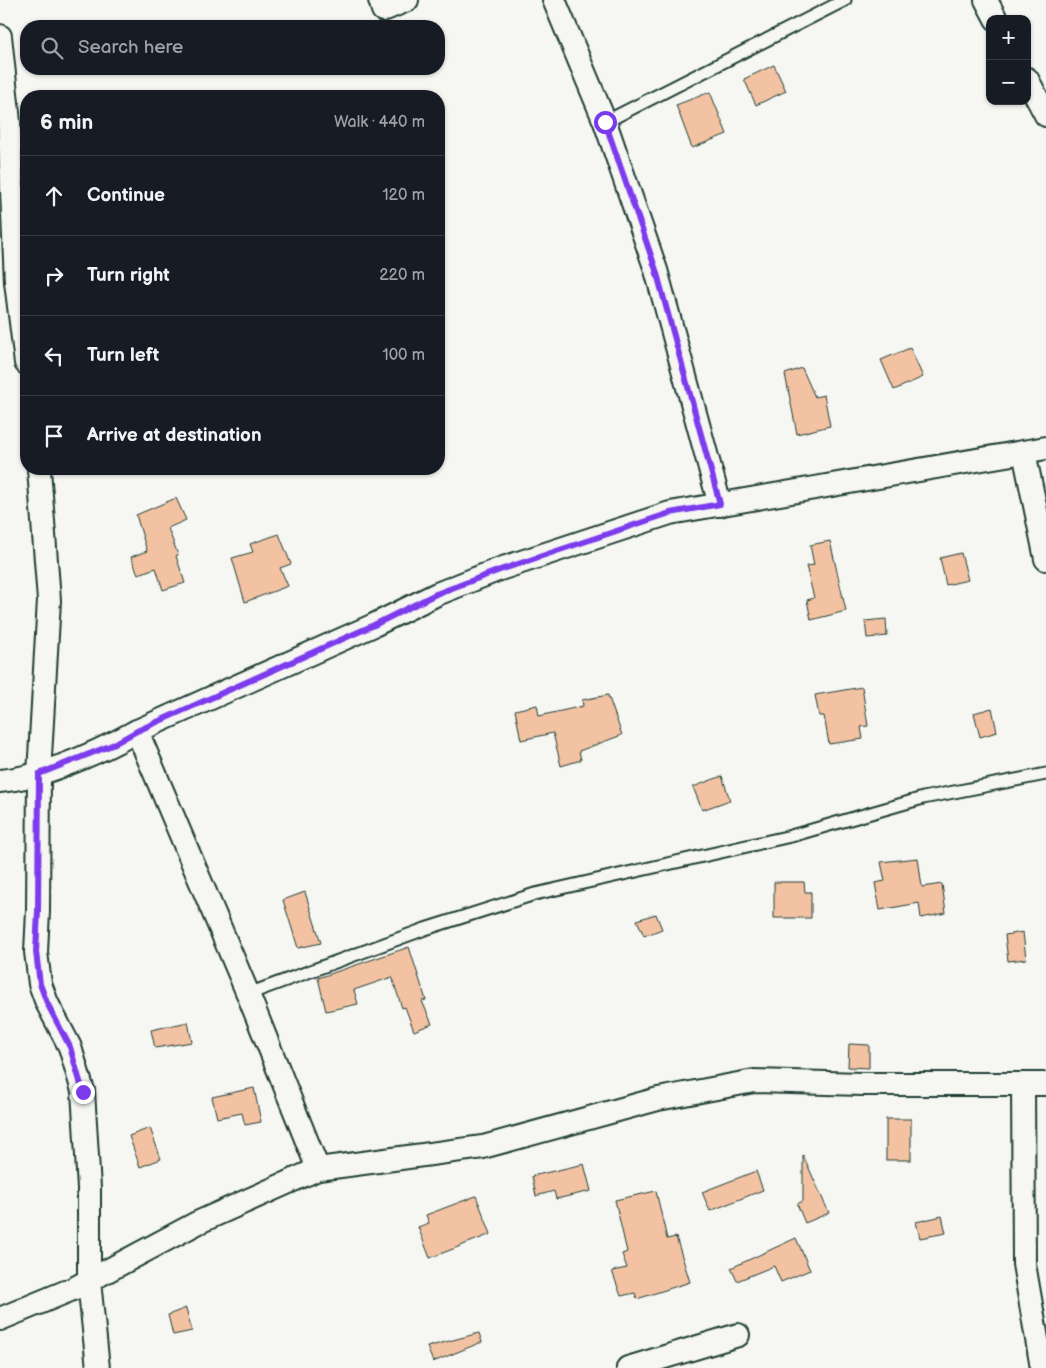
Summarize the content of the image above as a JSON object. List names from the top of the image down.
{
  "page": {
    "map_buttons": ["+", "−"],
    "search": "Search here",
    "heading": ["6 min", "Walk · 440 m"],
    "list": [
      ["Continue", "120 m"],
      ["Turn right", "220 m"],
      ["Turn left", "100 m"],
      "Arrive at destination"
    ]
  }
}
